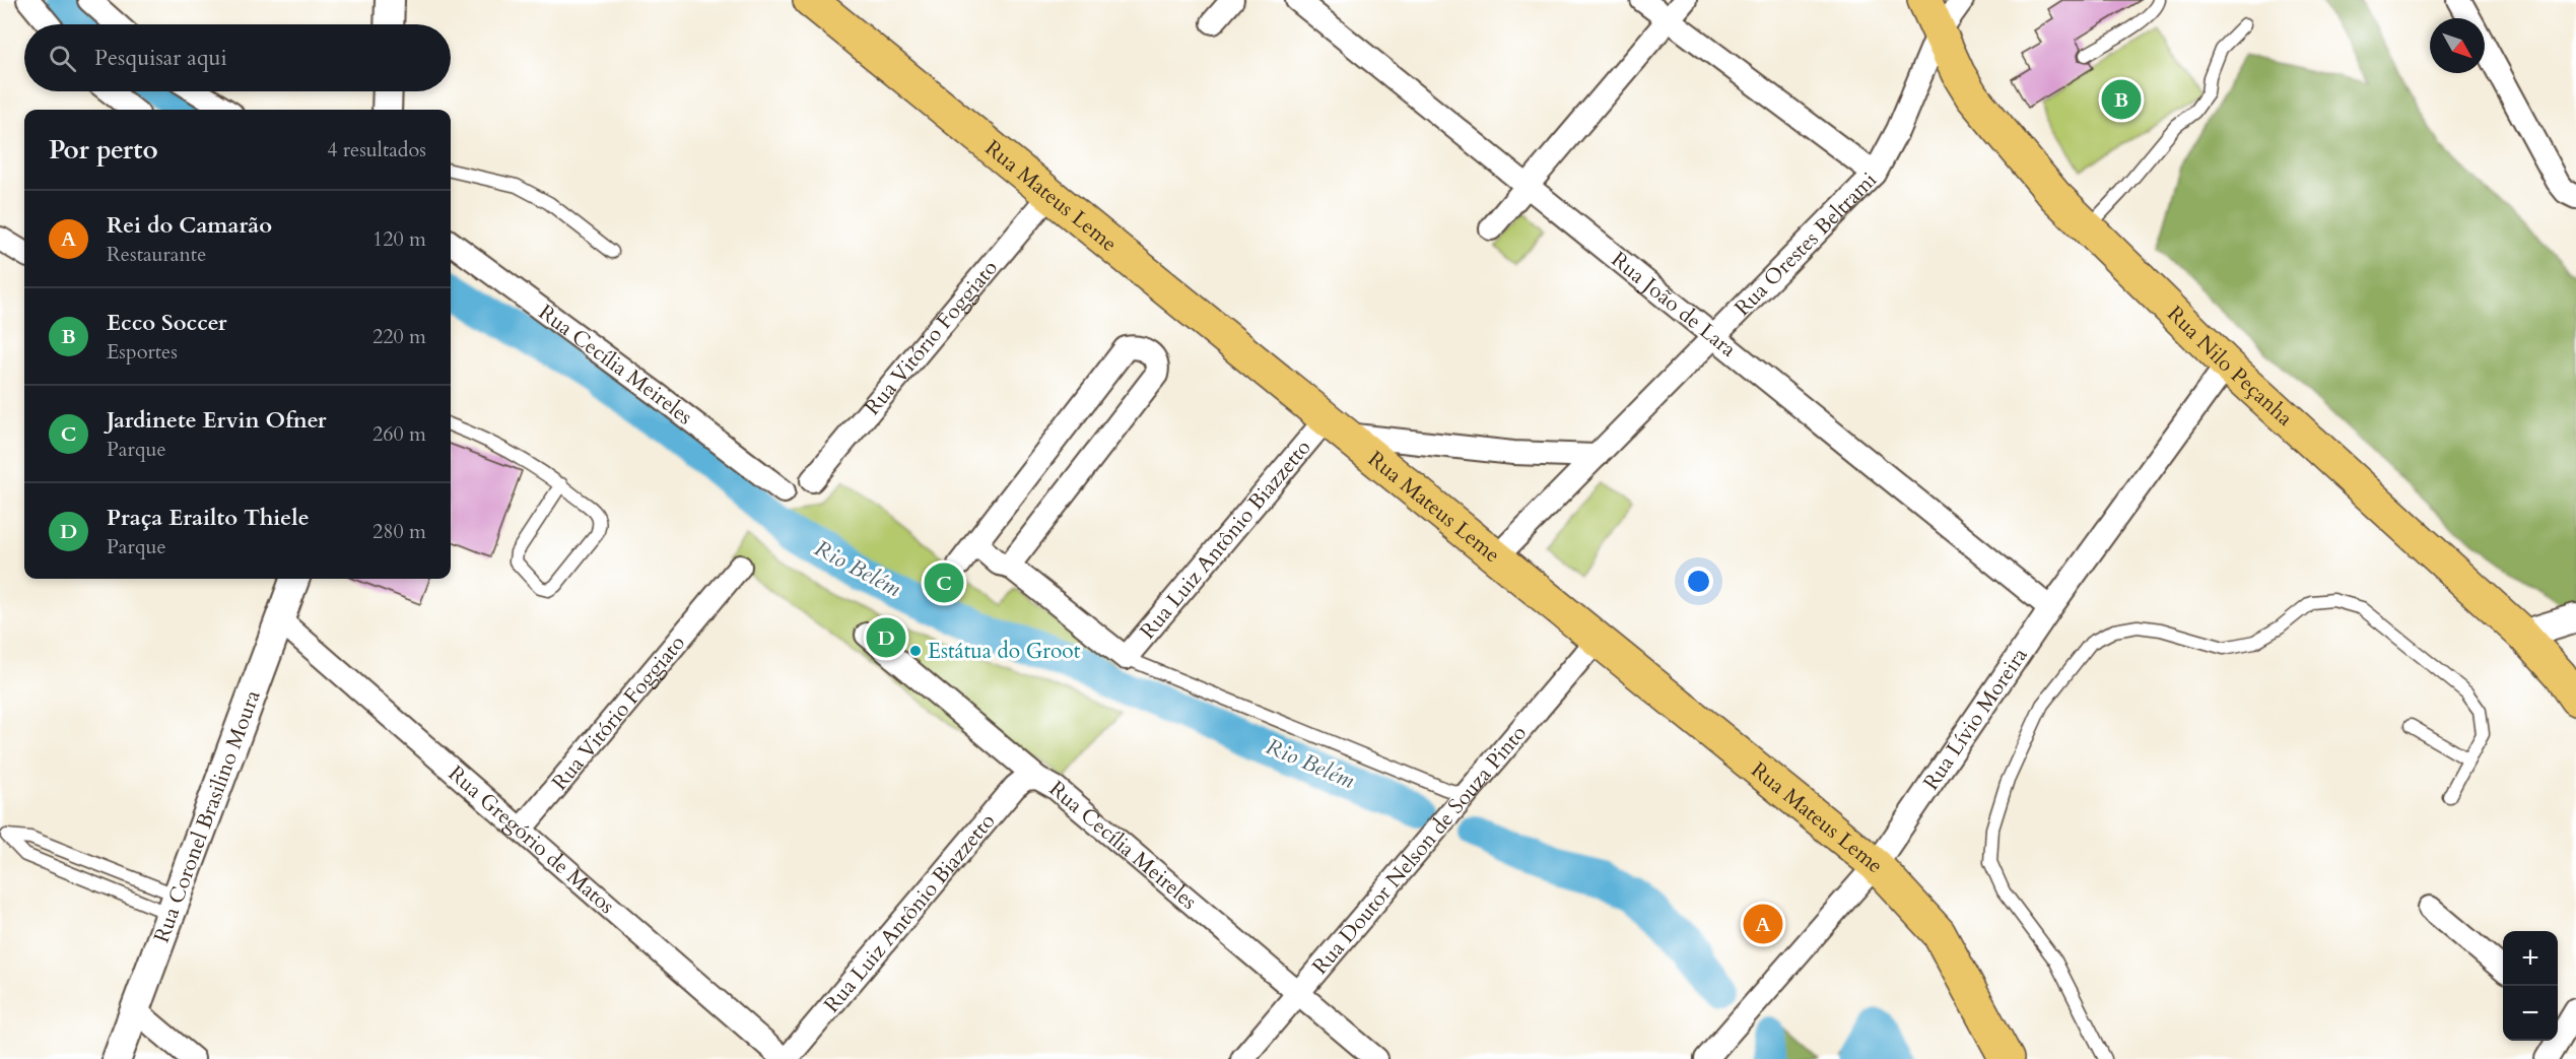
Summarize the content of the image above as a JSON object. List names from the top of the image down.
{
  "streets": {
    "main road": ["Rua Mateus Leme", "Rua Nilo Peçanha"],
    "street": [
      "Rua Orestes Beltrami",
      "Rua João de Lara",
      "Rua Vitório Foggiato",
      "Rua Cecília Meireles",
      "Rua Luiz Antônio Biazzetto",
      "Rua Lívio Moreira",
      "Rua Coronel Brasilino Moura",
      "Rua Gregório de Matos",
      "Rua Doutor Nelson de Souza Pinto"
    ]
  },
  "crossings": [
    ["Rua Mateus Leme", "Rua Orestes Beltrami"],
    ["Rua Mateus Leme", "Rua Vitório Foggiato"],
    ["Rua Mateus Leme", "Rua Luiz Antônio Biazzetto"],
    ["Rua Mateus Leme", "Rua Lívio Moreira"],
    ["Rua Mateus Leme", "Rua Doutor Nelson de Souza Pinto"],
    ["Rua Orestes Beltrami", "Rua João de Lara"],
    ["Rua Orestes Beltrami", "Rua Nilo Peçanha"],
    ["Rua João de Lara", "Rua Lívio Moreira"],
    ["Rua Vitório Foggiato", "Rua Gregório de Matos"],
    ["Rua Cecília Meireles", "Rua Luiz Antônio Biazzetto"],
    ["Rua Cecília Meireles", "Rua Doutor Nelson de Souza Pinto"],
    ["Rua Nilo Peçanha", "Rua Lívio Moreira"],
    ["Rua Luiz Antônio Biazzetto", "Rua Gregório de Matos"],
    ["Rua Coronel Brasilino Moura", "Rua Gregório de Matos"]
  ],
  "water": ["Rio Belém"],
  "places": ["Estátua do Groot"],
  "north": "bottom right",
  "page": {
    "search": "Pesquisar aqui",
    "pins": [
      "B",
      "C",
      "D",
      "A"
    ],
    "heading": ["Por perto", "4 resultados"],
    "list": [
      {
        "mark": "A",
        "name": "Rei do Camarão",
        "note": "Restaurante",
        "value": "120 m"
      },
      {
        "mark": "B",
        "name": "Ecco Soccer",
        "note": "Esportes",
        "value": "220 m"
      },
      {
        "mark": "C",
        "name": "Jardinete Ervin Ofner",
        "note": "Parque",
        "value": "260 m"
      },
      {
        "mark": "D",
        "name": "Praça Erailto Thiele",
        "note": "Parque",
        "value": "280 m"
      }
    ],
    "map_buttons": ["+", "−"]
  }
}
